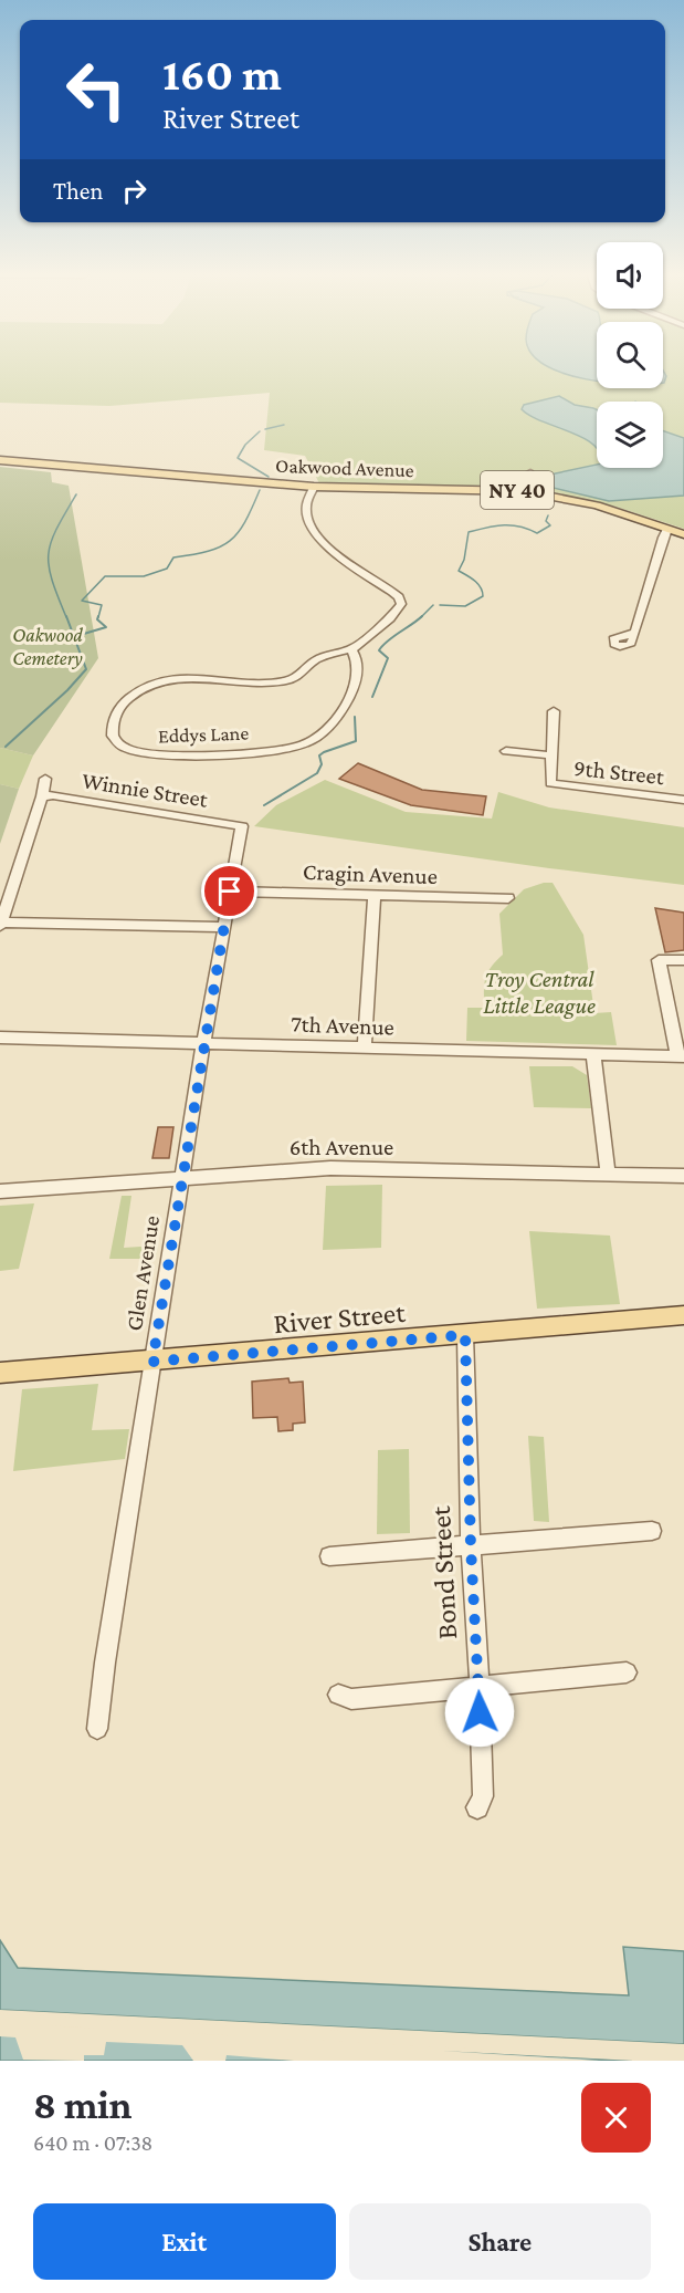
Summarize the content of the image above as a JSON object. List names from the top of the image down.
{
  "streets": {
    "main road": ["Oakwood Avenue", "NY 40", "River Street"],
    "street": [
      "Eddys Lane",
      "9th Street",
      "Winnie Street",
      "Cragin Avenue",
      "7th Avenue",
      "6th Avenue",
      "Glen Avenue",
      "Bond Street"
    ]
  },
  "crossings": [
    ["Oakwood Avenue", "Eddys Lane"],
    ["Winnie Street", "Glen Avenue"],
    ["Cragin Avenue", "Glen Avenue"],
    ["7th Avenue", "Glen Avenue"],
    ["6th Avenue", "Glen Avenue"],
    ["Glen Avenue", "River Street"],
    ["River Street", "Bond Street"]
  ],
  "parks": ["Oakwood Cemetery", "Troy Central Little League"],
  "page": {
    "turn": ["160 m", "River Street"],
    "then": "Then",
    "heading": ["8 min", "640 m · 07:38"],
    "buttons": ["Exit", "Share"]
  }
}
